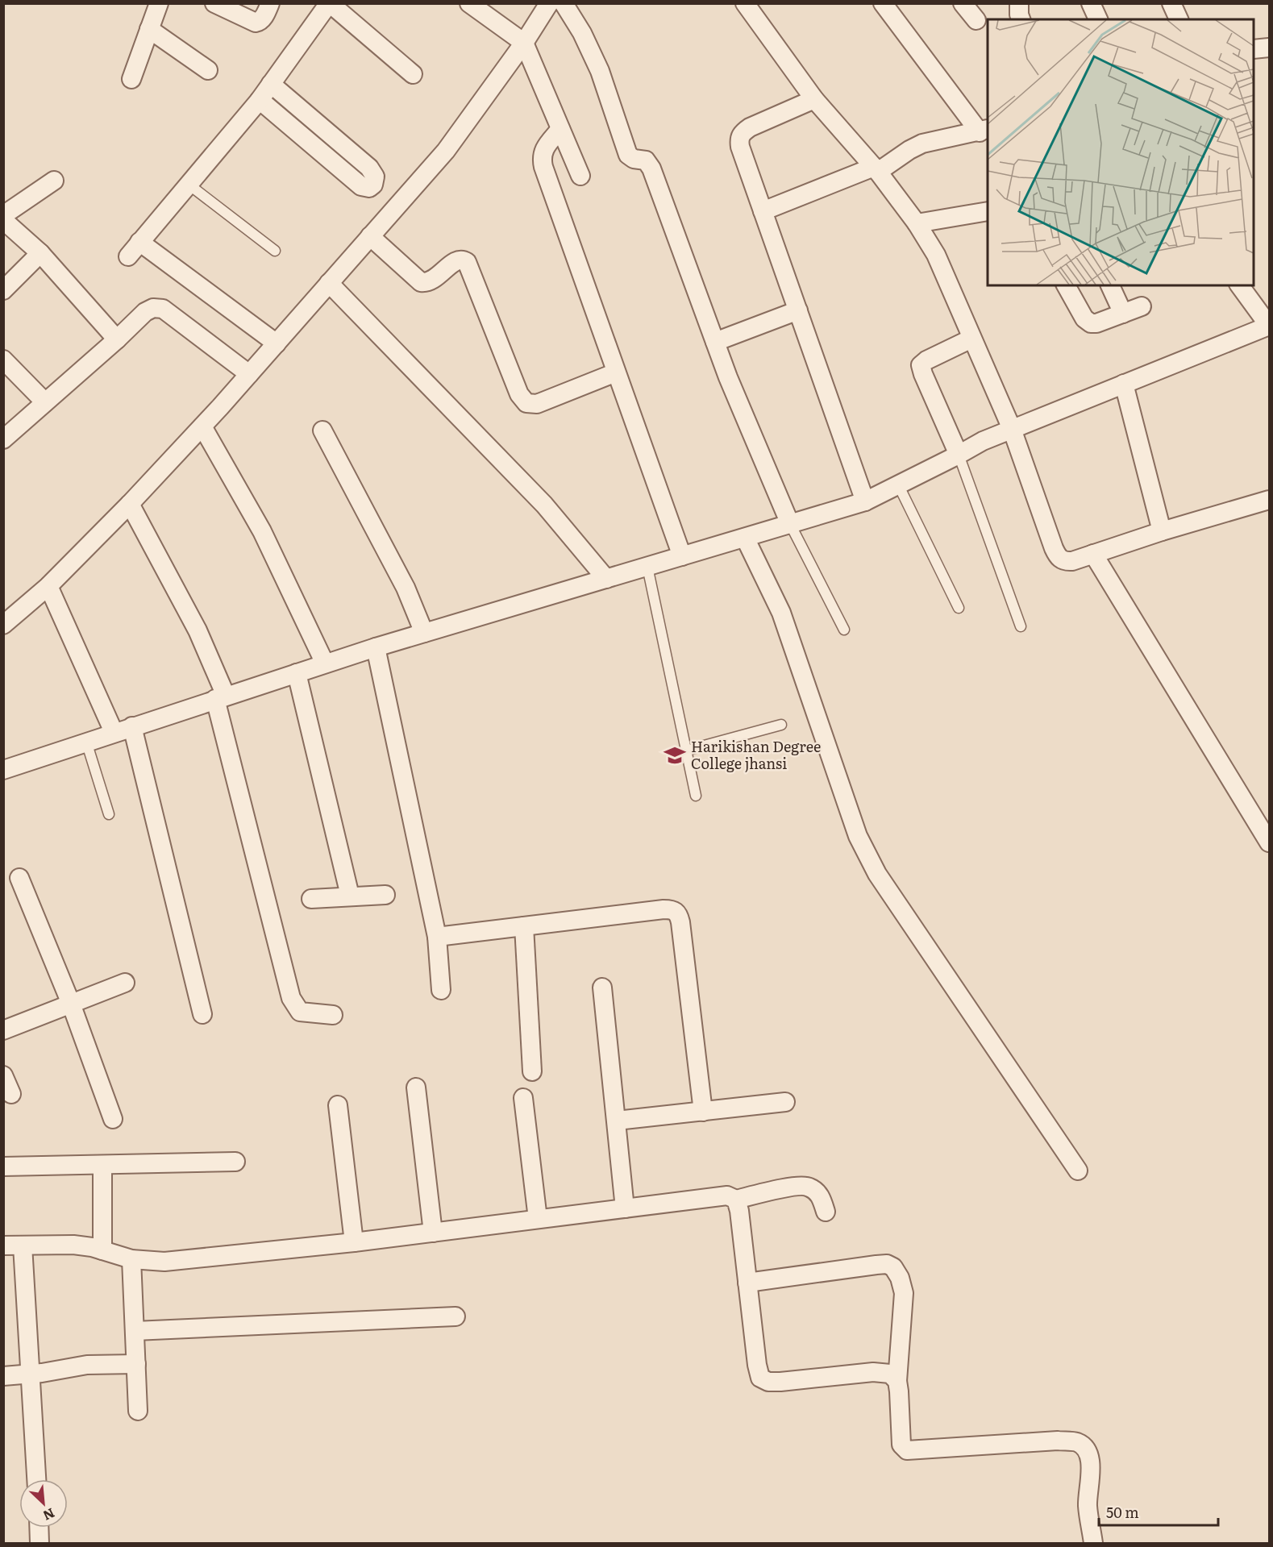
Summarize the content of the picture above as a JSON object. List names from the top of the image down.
{
  "places": {
    "school or university": ["Harikishan Degree College jhansi"]
  },
  "scale_bar": "50 m",
  "north": "bottom right"
}
